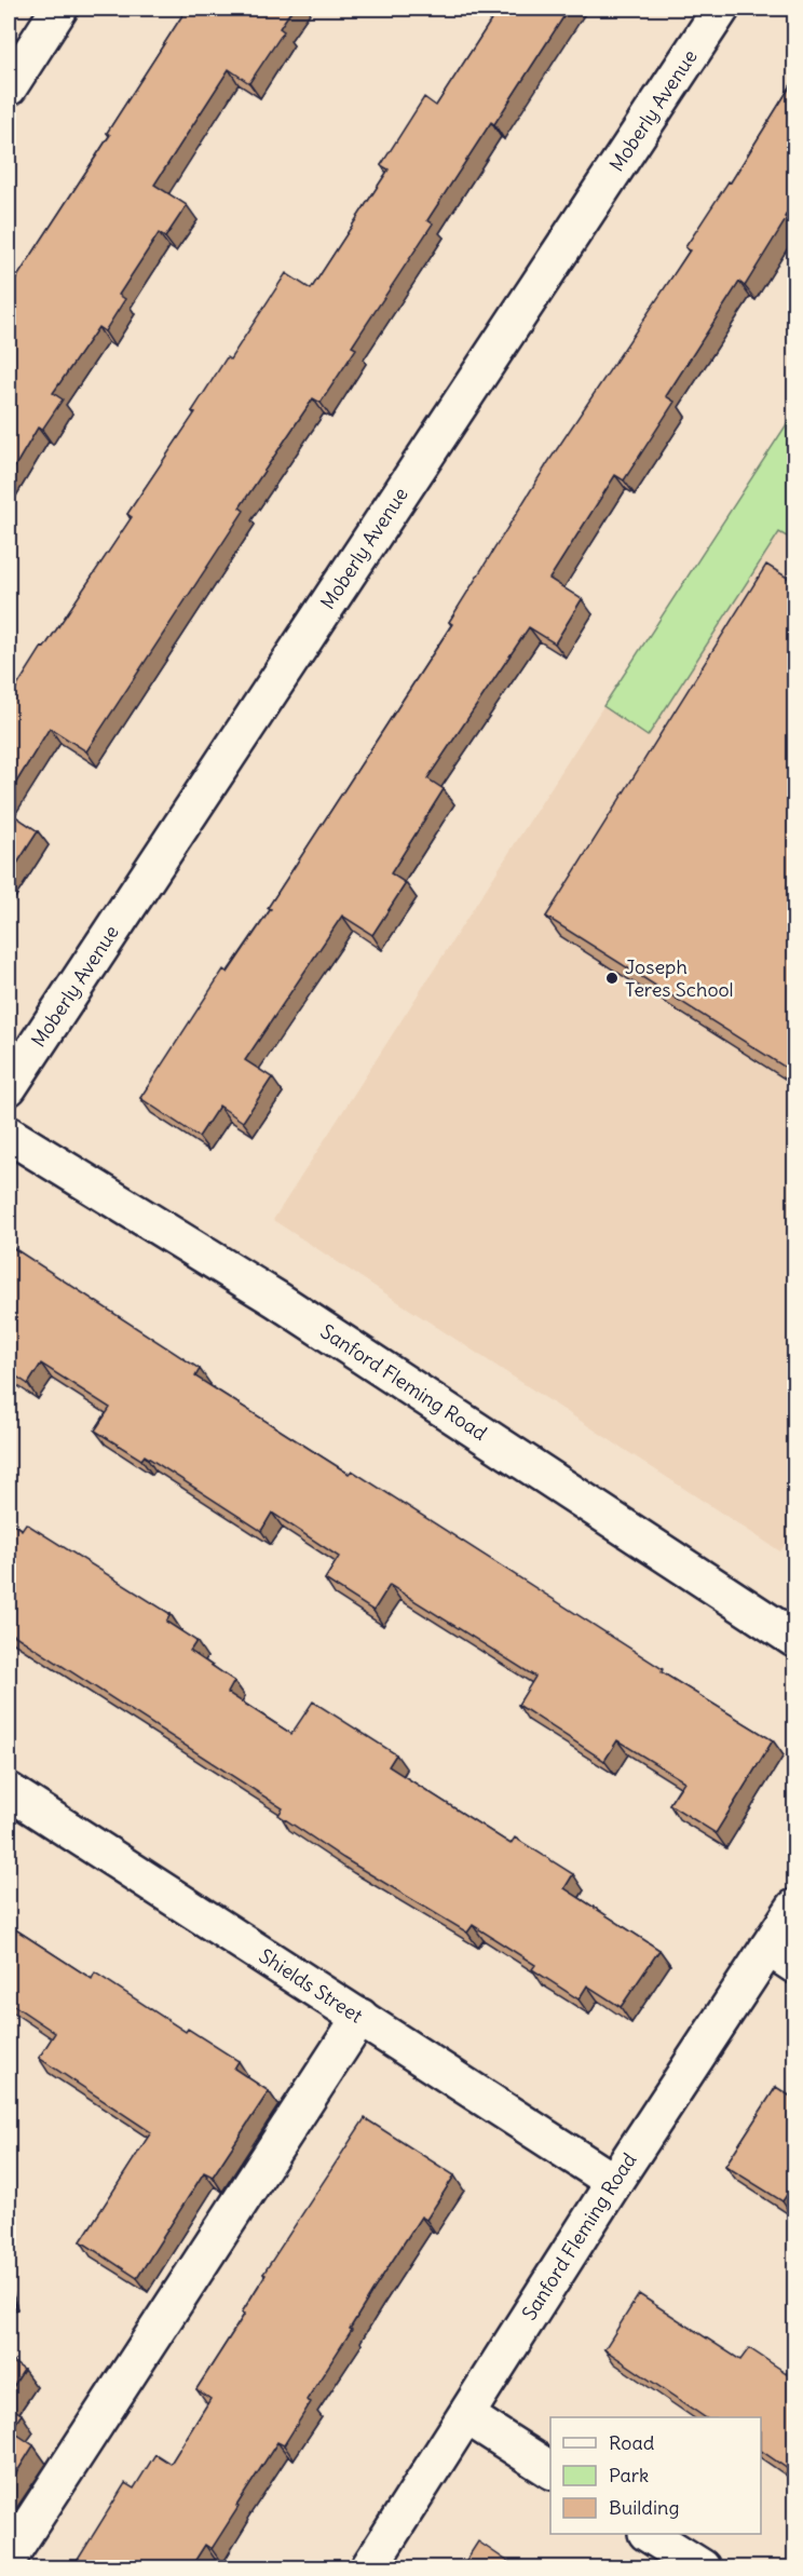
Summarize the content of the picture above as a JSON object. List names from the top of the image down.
{
  "streets": {
    "street": ["Moberly Avenue", "Sanford Fleming Road", "Shields Street"]
  },
  "crossings": [
    ["Sanford Fleming Road", "Shields Street"]
  ],
  "places": ["Joseph Teres School"],
  "legend": ["Road", "Park", "Building"]
}
